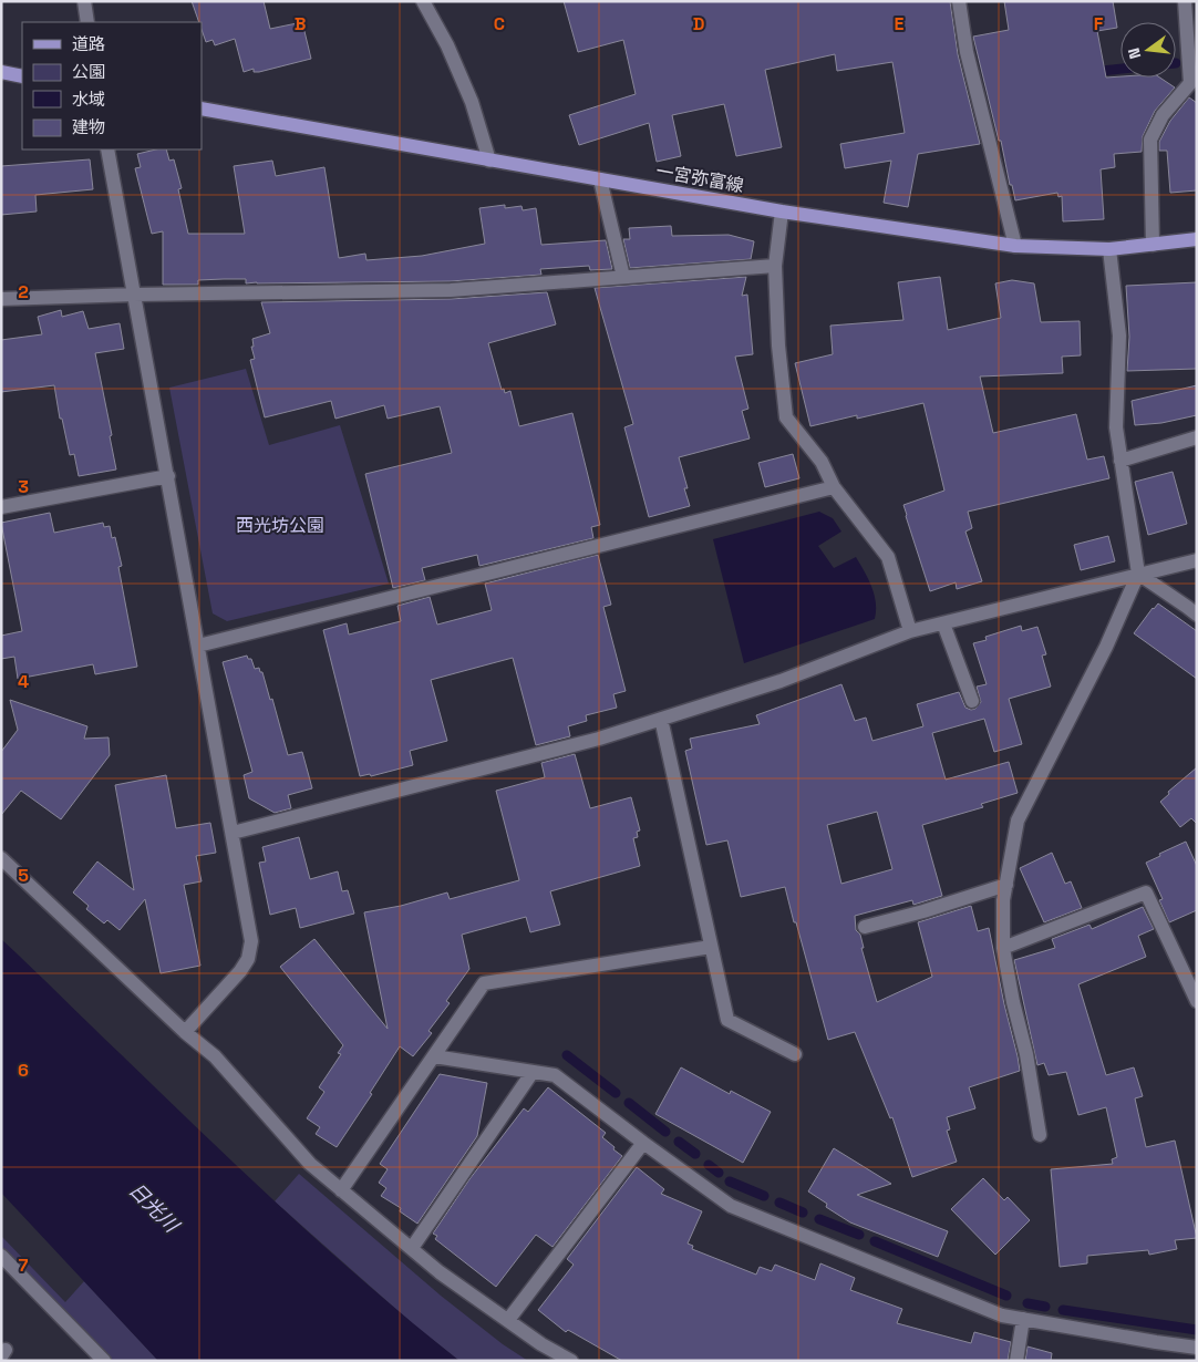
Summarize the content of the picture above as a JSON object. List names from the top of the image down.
{
  "streets": {
    "main road": ["一宮弥富線"]
  },
  "water": ["日光川"],
  "parks": ["西光坊公園"],
  "legend": [
    "道路",
    "公園",
    "水域",
    "建物"
  ],
  "north": "left",
  "grid": {
    "columns": [
      "B",
      "C",
      "D",
      "E",
      "F"
    ],
    "rows": [
      "2",
      "3",
      "4",
      "5",
      "6",
      "7"
    ]
  }
}
